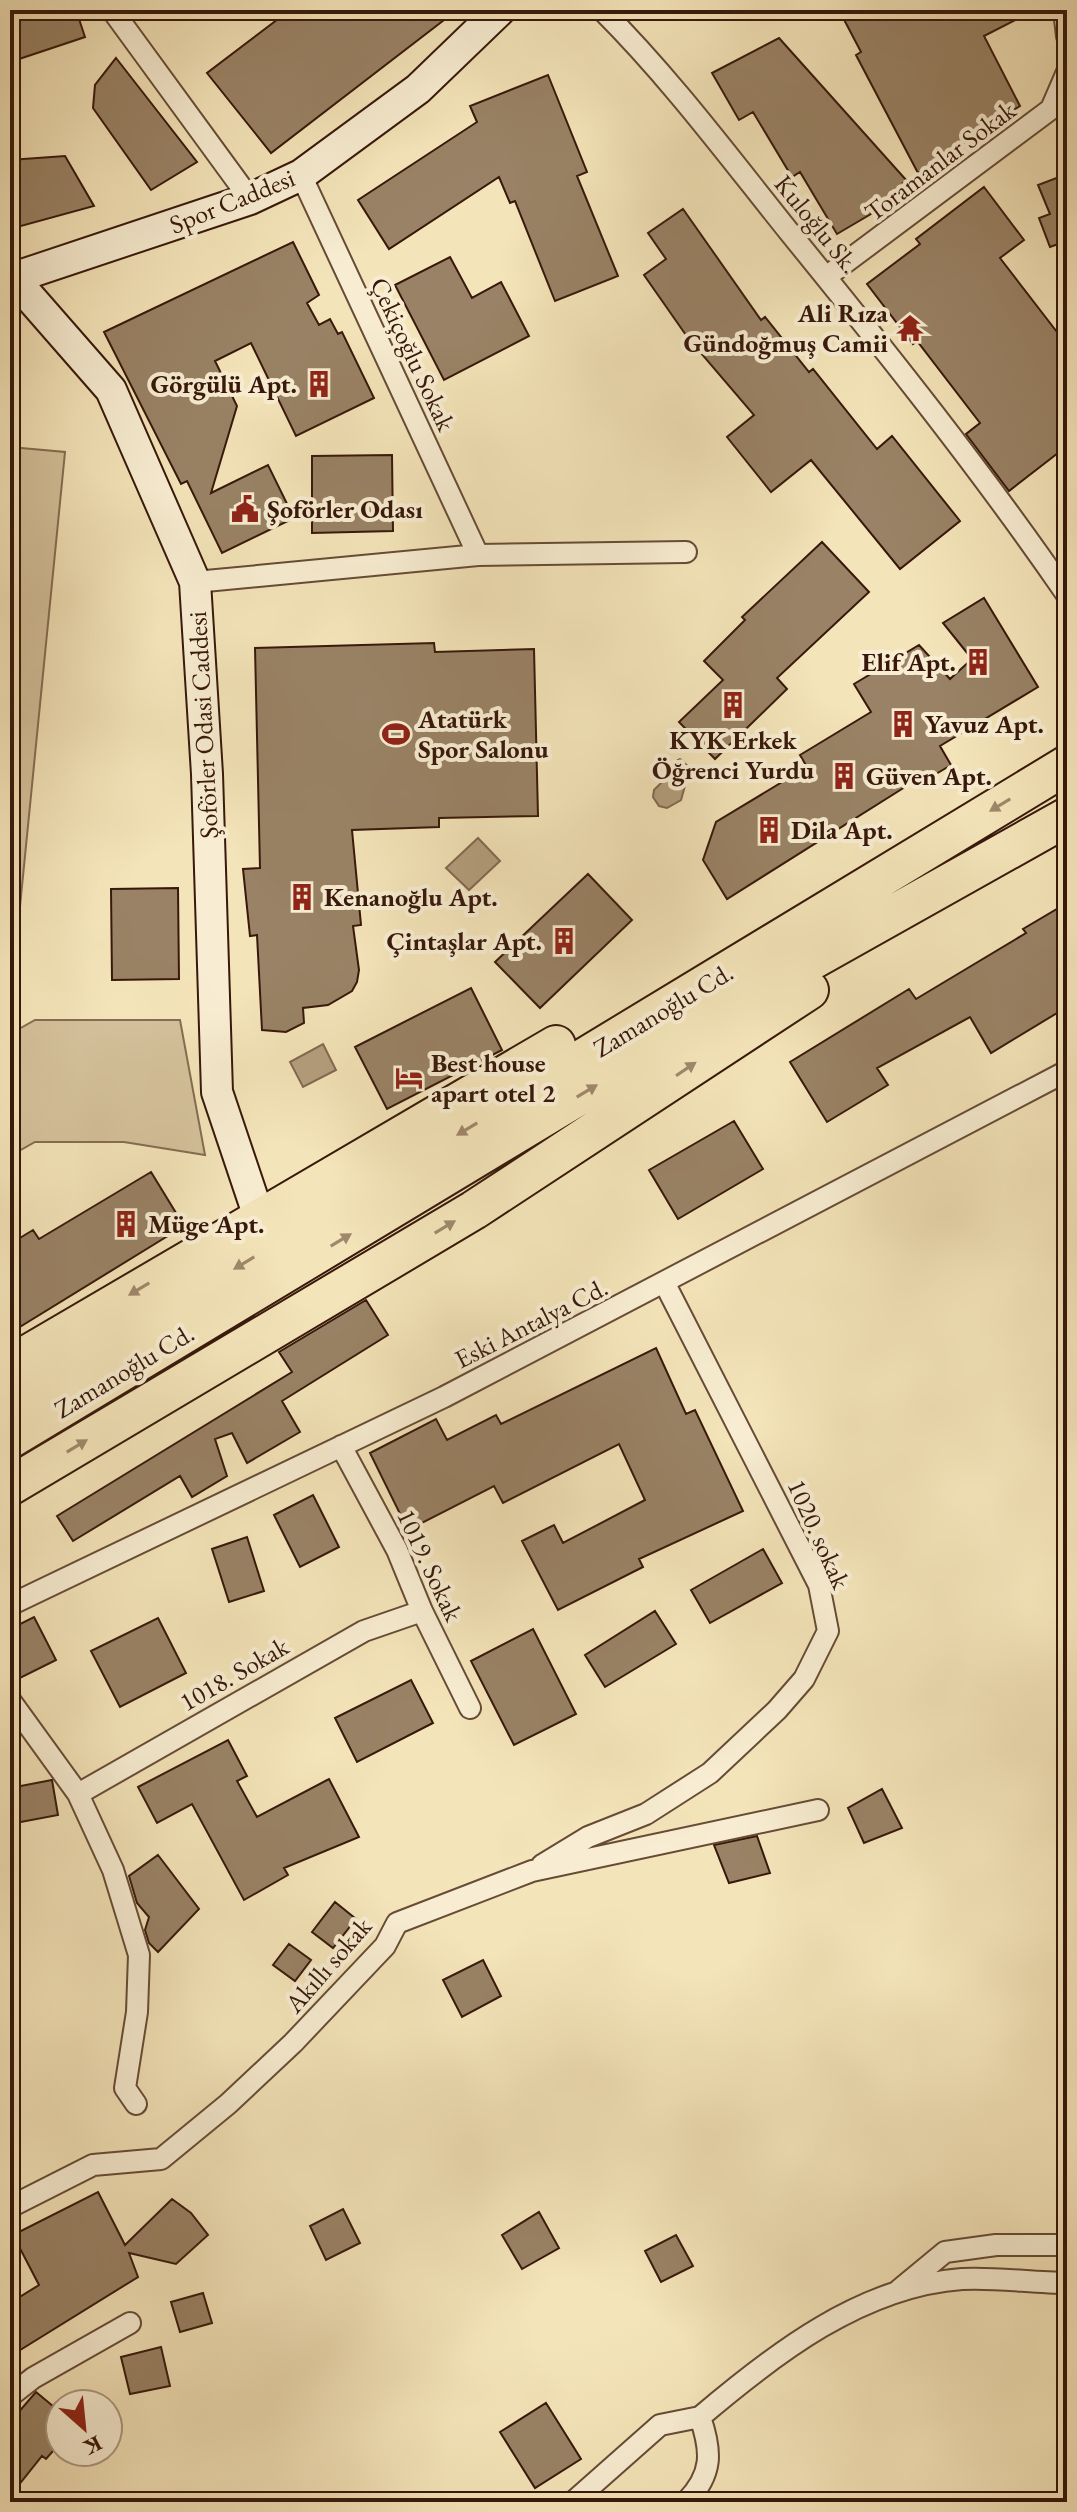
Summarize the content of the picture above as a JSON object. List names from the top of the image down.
{
  "streets": {
    "highway": ["Zamanoğlu Cd."],
    "street": [
      "Toramanlar Sokak",
      "Spor Caddesi",
      "Kuloğlu Sk.",
      "Çekiçoğlu Sokak",
      "Şoförler Odasi Caddesi",
      "Eski Antalya Cd.",
      "1020. sokak",
      "1019. Sokak",
      "1018. Sokak",
      "Akıllı sokak"
    ]
  },
  "crossings": [
    ["Toramanlar Sokak", "Kuloğlu Sk."],
    ["Spor Caddesi", "Çekiçoğlu Sokak"],
    ["Spor Caddesi", "Şoförler Odasi Caddesi"],
    ["Eski Antalya Cd.", "1020. sokak"],
    ["Eski Antalya Cd.", "1019. Sokak"],
    ["1020. sokak", "Akıllı sokak"],
    ["1019. Sokak", "1018. Sokak"]
  ],
  "places": {
    "temple": ["Ali Rıza Gündoğmuş Camii"],
    "building": [
      "Görgülü Apt.",
      "Elif Apt.",
      "KYK Erkek Öğrenci Yurdu",
      "Yavuz Apt.",
      "Güven Apt.",
      "Dila Apt.",
      "Kenanoğlu Apt.",
      "Çintaşlar Apt.",
      "Müge Apt."
    ],
    "public building": ["Şoförler Odası"],
    "sports": ["Atatürk Spor Salonu"],
    "hotel": ["Best house apart otel 2"]
  },
  "north": "bottom right"
}
